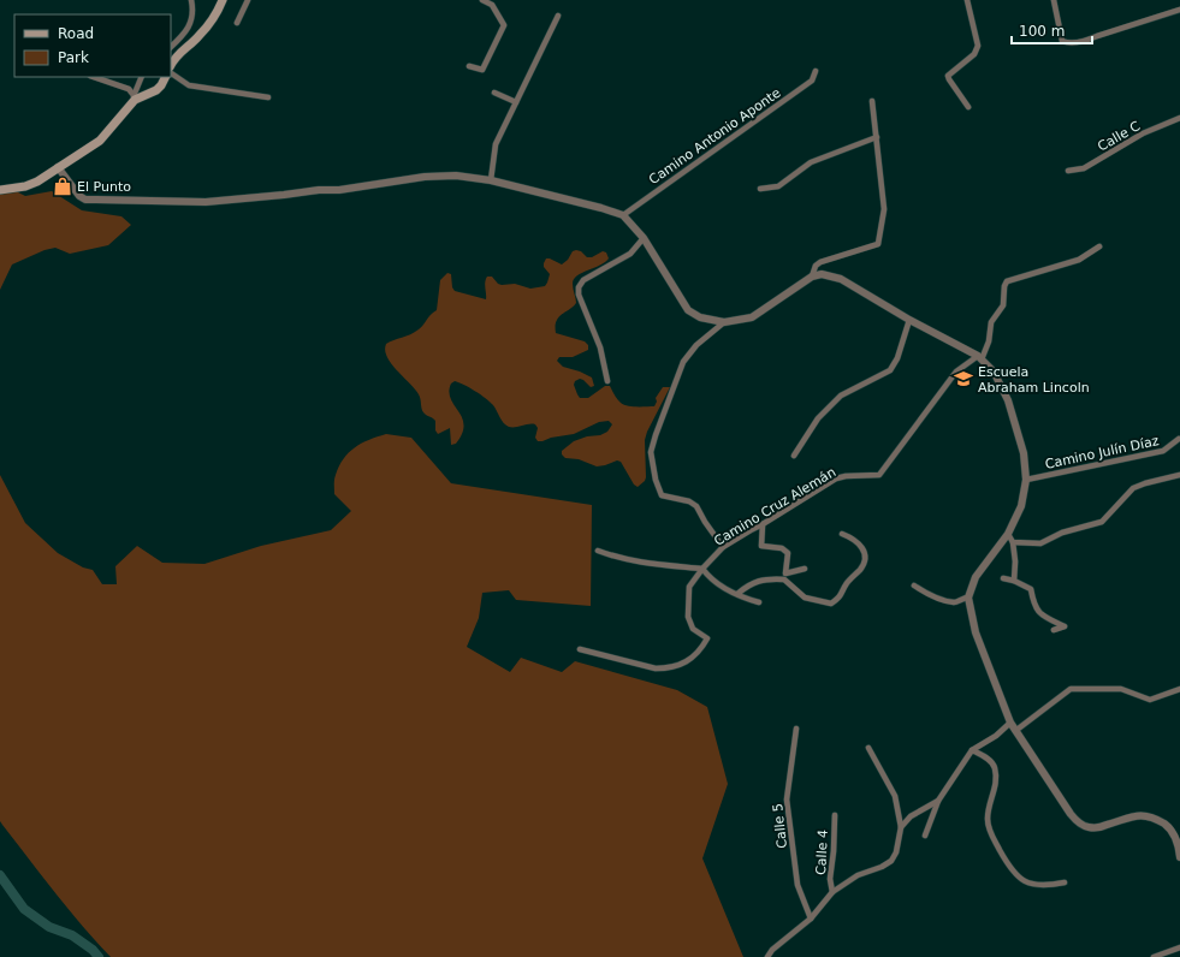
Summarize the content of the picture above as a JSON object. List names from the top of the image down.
{
  "streets": {
    "street": [
      "Camino Antonio Aponte",
      "Calle C",
      "Camino Julín Díaz",
      "Camino Cruz Alemán",
      "Calle 5",
      "Calle 4"
    ]
  },
  "places": {
    "shop": ["El Punto"],
    "school or university": ["Escuela Abraham Lincoln"]
  },
  "legend": ["Road", "Park"],
  "scale_bar": "100 m"
}
